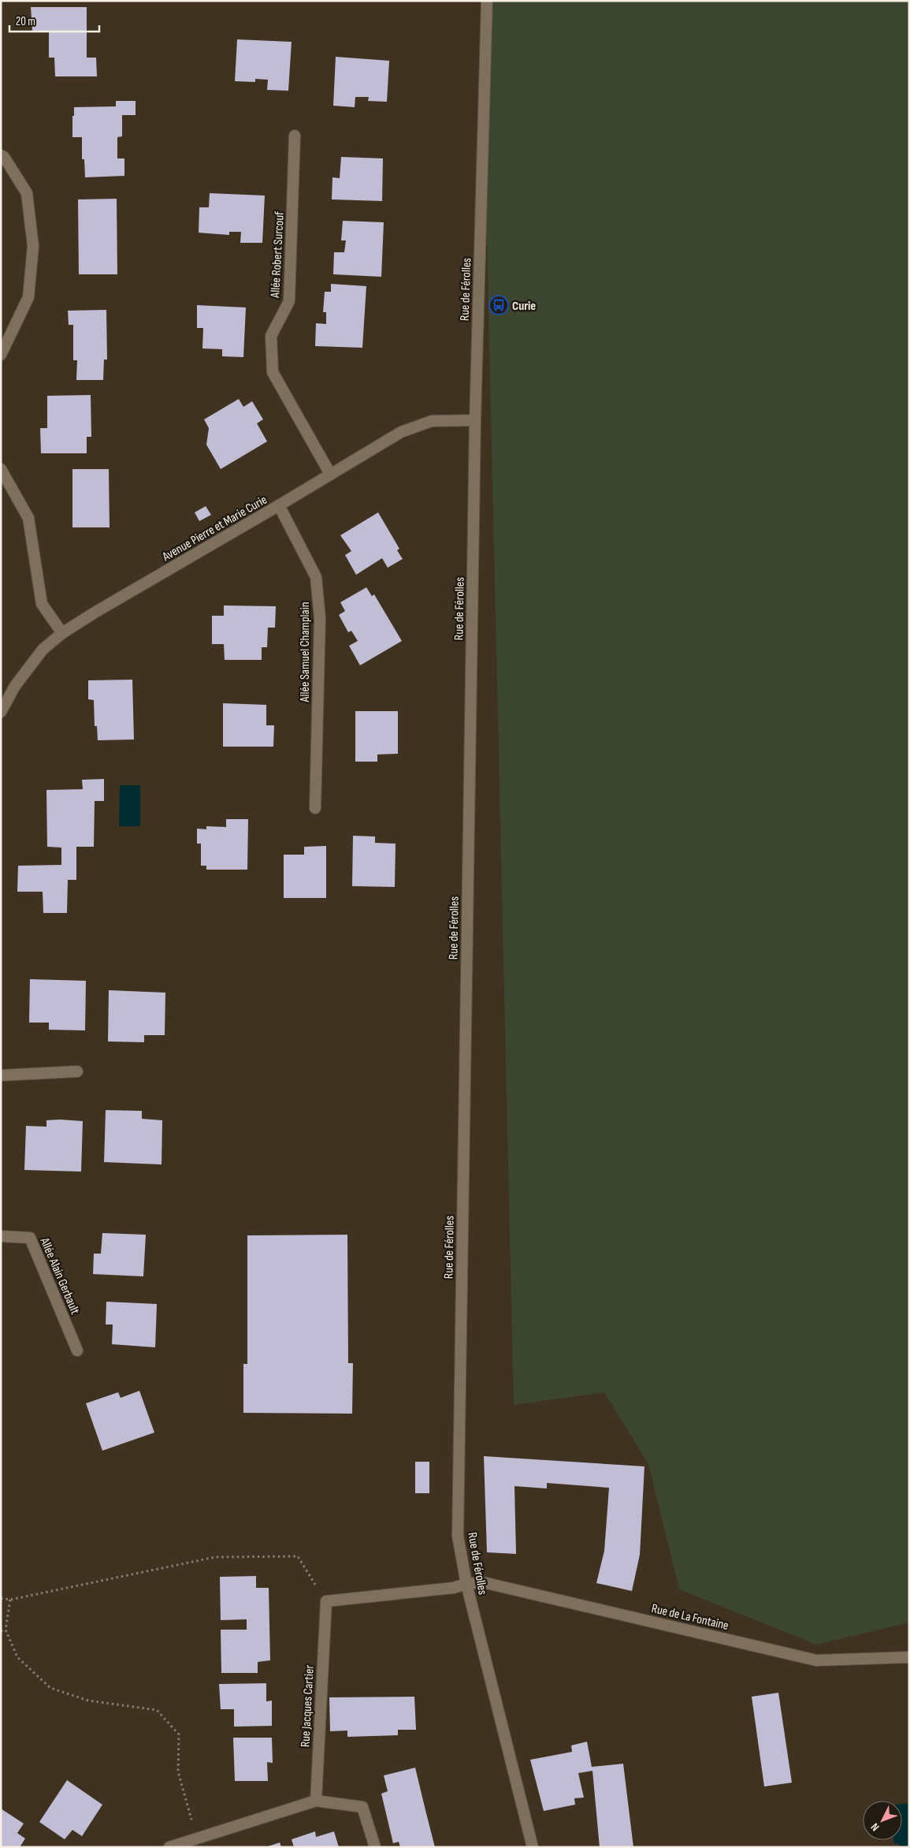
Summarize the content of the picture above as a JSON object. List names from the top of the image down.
{
  "streets": {
    "street": [
      "Allée Robert Surcouf",
      "Rue de Férolles",
      "Avenue Pierre et Marie Curie",
      "Allée Samuel Champlain",
      "Allée Alain Gerbault",
      "Rue de La Fontaine",
      "Rue Jacques Cartier"
    ]
  },
  "crossings": [
    ["Allée Robert Surcouf", "Avenue Pierre et Marie Curie"],
    ["Rue de Férolles", "Avenue Pierre et Marie Curie"],
    ["Rue de Férolles", "Rue de La Fontaine"],
    ["Avenue Pierre et Marie Curie", "Allée Samuel Champlain"]
  ],
  "places": {
    "bus stop": ["Curie"]
  },
  "scale_bar": "20 m",
  "north": "bottom left"
}
